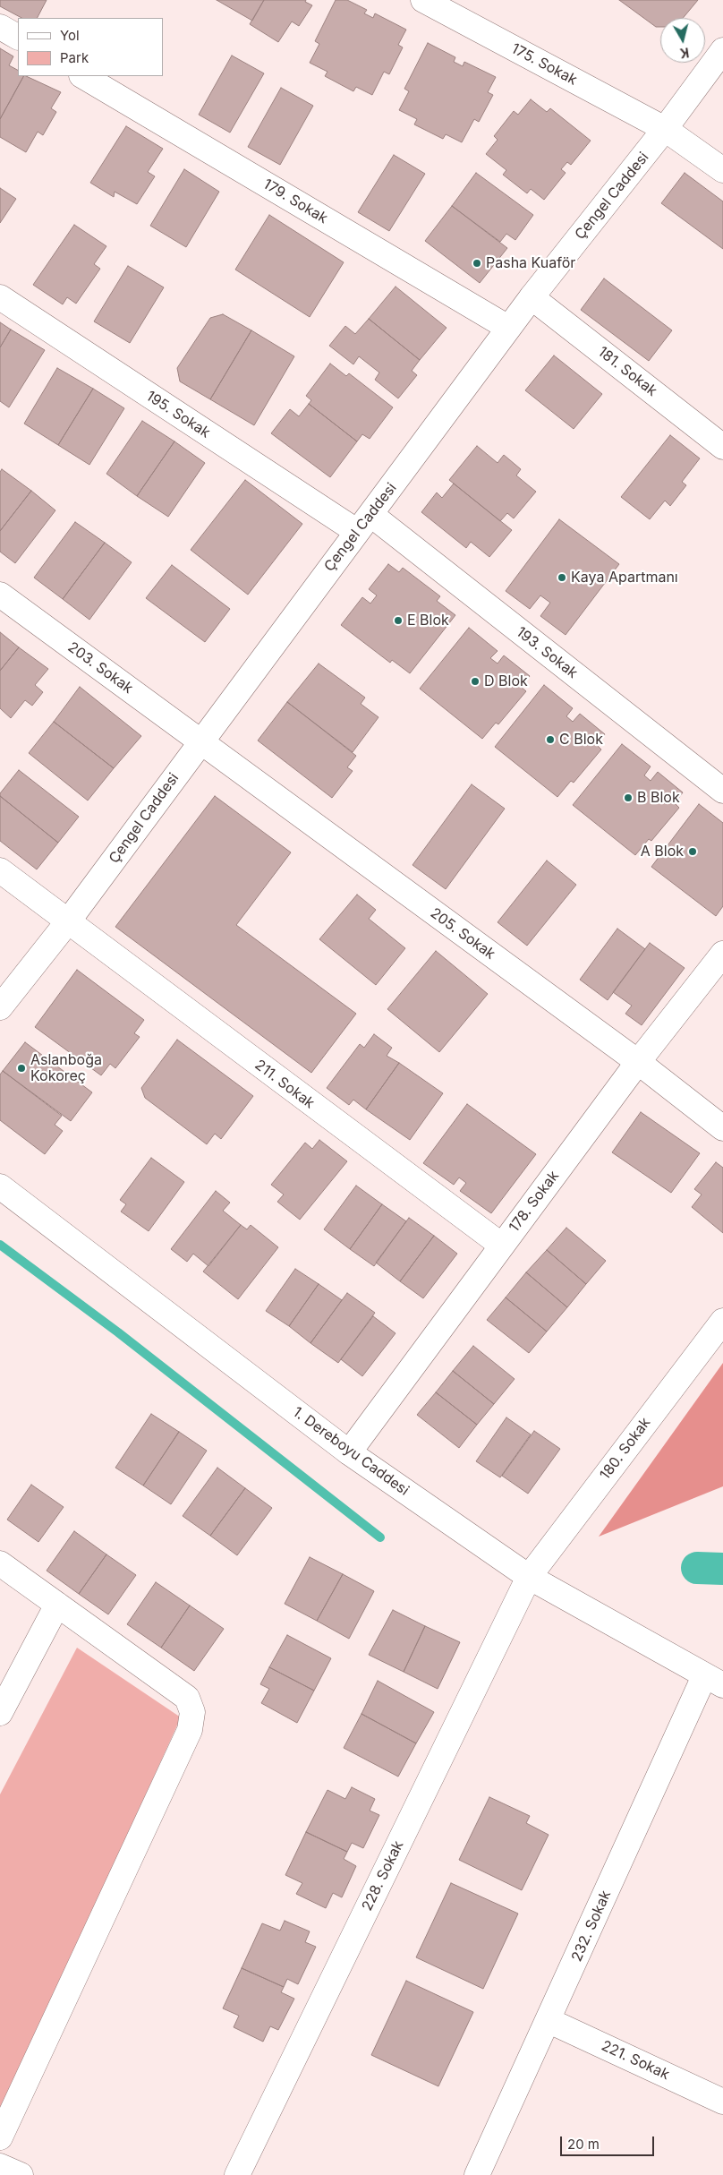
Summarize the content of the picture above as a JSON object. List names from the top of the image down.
{
  "streets": {
    "street": [
      "175. Sokak",
      "Çengel Caddesi",
      "179. Sokak",
      "181. Sokak",
      "195. Sokak",
      "193. Sokak",
      "203. Sokak",
      "205. Sokak",
      "211. Sokak",
      "178. Sokak",
      "180. Sokak",
      "1. Dereboyu Caddesi",
      "228. Sokak",
      "232. Sokak",
      "221. Sokak"
    ]
  },
  "crossings": [
    ["175. Sokak", "Çengel Caddesi"],
    ["Çengel Caddesi", "179. Sokak"],
    ["Çengel Caddesi", "181. Sokak"],
    ["Çengel Caddesi", "195. Sokak"],
    ["Çengel Caddesi", "193. Sokak"],
    ["Çengel Caddesi", "203. Sokak"],
    ["Çengel Caddesi", "205. Sokak"],
    ["Çengel Caddesi", "211. Sokak"],
    ["195. Sokak", "193. Sokak"],
    ["203. Sokak", "205. Sokak"],
    ["205. Sokak", "178. Sokak"],
    ["211. Sokak", "178. Sokak"],
    ["178. Sokak", "1. Dereboyu Caddesi"],
    ["180. Sokak", "1. Dereboyu Caddesi"],
    ["180. Sokak", "228. Sokak"],
    ["1. Dereboyu Caddesi", "228. Sokak"],
    ["1. Dereboyu Caddesi", "232. Sokak"],
    ["232. Sokak", "221. Sokak"]
  ],
  "places": [
    "Pasha Kuaför",
    "Kaya Apartmanı",
    "E Blok",
    "D Blok",
    "C Blok",
    "B Blok",
    "A Blok",
    "Aslanboğa Kokoreç"
  ],
  "legend": ["Yol", "Park"],
  "scale_bar": "20 m",
  "north": "bottom"
}
